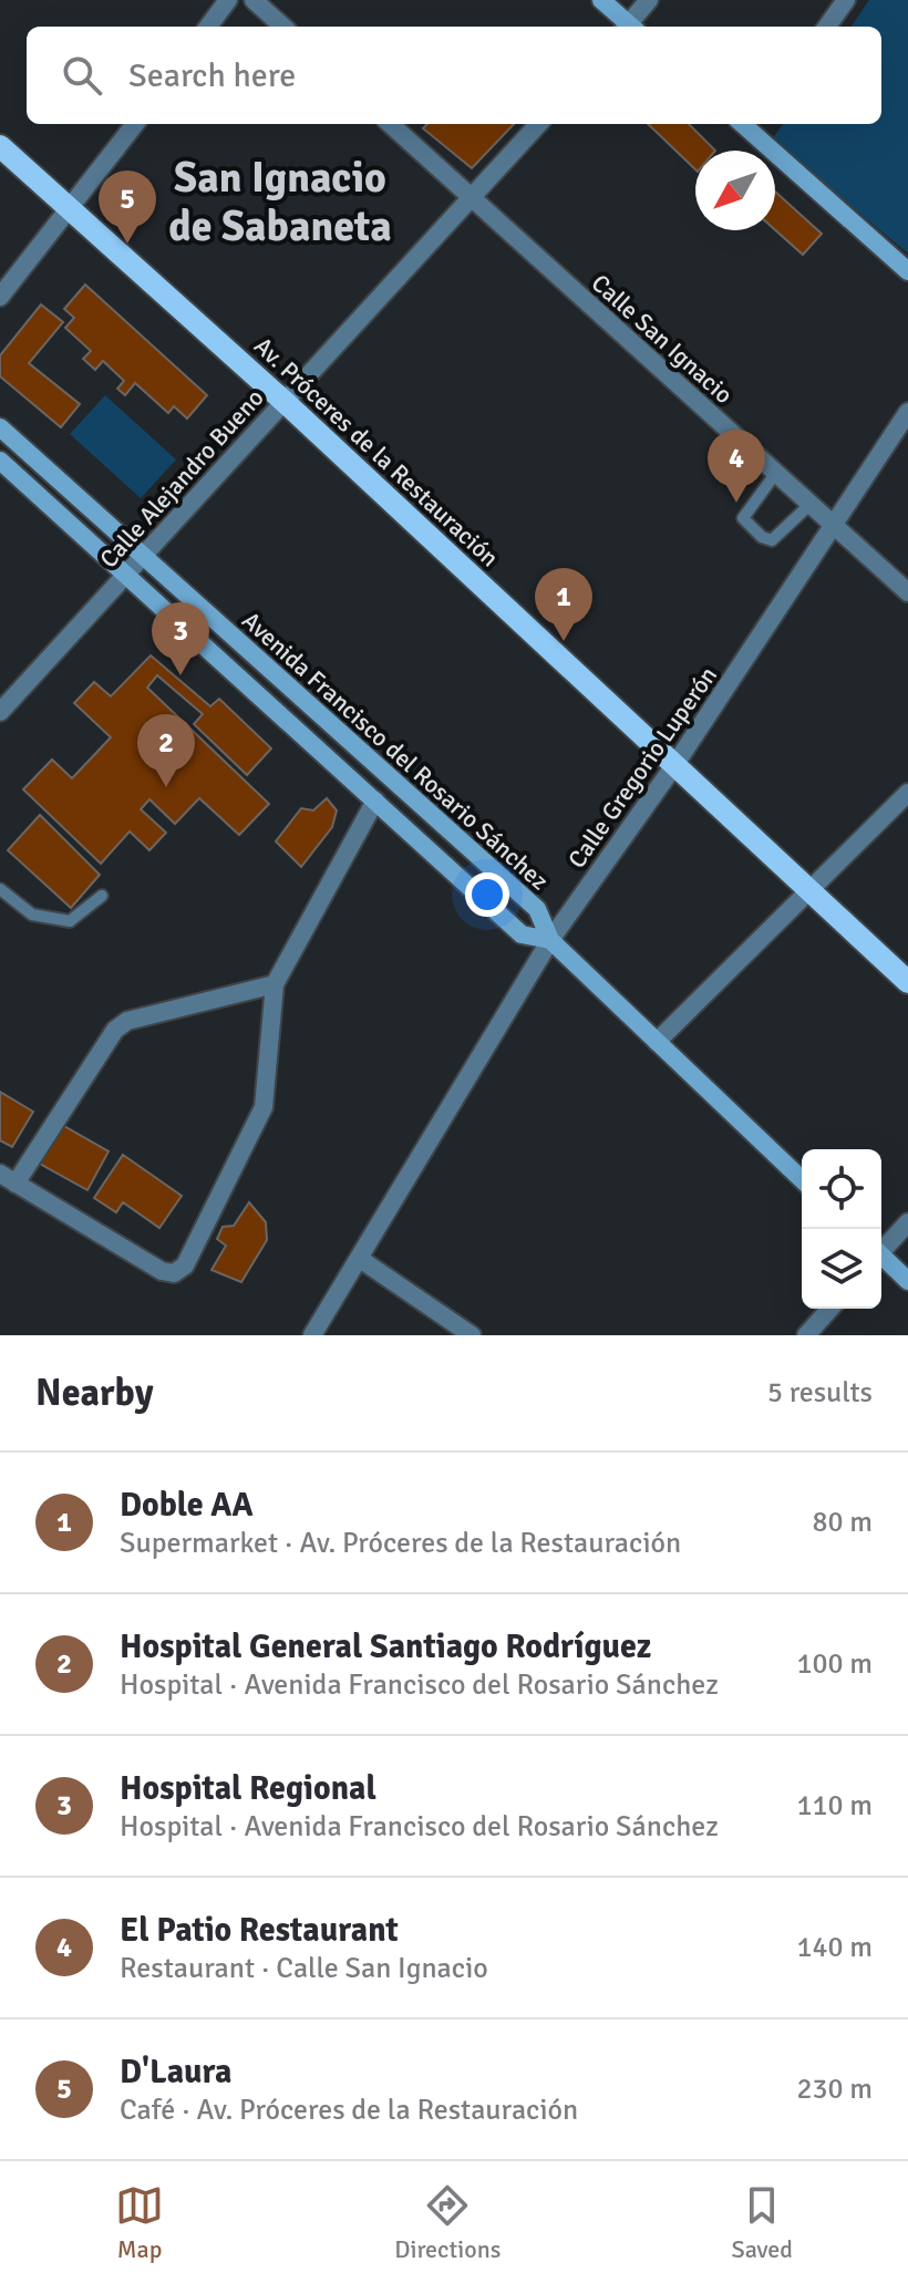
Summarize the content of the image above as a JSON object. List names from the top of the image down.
{
  "streets": {
    "main road": ["Av. Próceres de la Restauración", "Avenida Francisco del Rosario Sánchez"],
    "street": ["Calle San Ignacio", "Calle Alejandro Bueno", "Calle Gregorio Luperón"]
  },
  "crossings": [
    ["Calle San Ignacio", "Calle Alejandro Bueno"],
    ["Calle San Ignacio", "Calle Gregorio Luperón"],
    ["Av. Próceres de la Restauración", "Calle Alejandro Bueno"],
    ["Av. Próceres de la Restauración", "Calle Gregorio Luperón"],
    ["Calle Alejandro Bueno", "Avenida Francisco del Rosario Sánchez"],
    ["Avenida Francisco del Rosario Sánchez", "Calle Gregorio Luperón"]
  ],
  "districts": ["San Ignacio de Sabaneta"],
  "north": "bottom left",
  "page": {
    "search": "Search here",
    "pins": [
      "5",
      "4",
      "1",
      "3",
      "2"
    ],
    "heading": ["Nearby", "5 results"],
    "list": [
      {
        "mark": "1",
        "name": "Doble AA",
        "note": "Supermarket · Av. Próceres de la Restauración",
        "value": "80 m"
      },
      {
        "mark": "2",
        "name": "Hospital General Santiago Rodríguez",
        "note": "Hospital · Avenida Francisco del Rosario Sánchez",
        "value": "100 m"
      },
      {
        "mark": "3",
        "name": "Hospital Regional",
        "note": "Hospital · Avenida Francisco del Rosario Sánchez",
        "value": "110 m"
      },
      {
        "mark": "4",
        "name": "El Patio Restaurant",
        "note": "Restaurant · Calle San Ignacio",
        "value": "140 m"
      },
      {
        "mark": "5",
        "name": "D'Laura",
        "note": "Café · Av. Próceres de la Restauración",
        "value": "230 m"
      }
    ],
    "nav": ["Map", "Directions", "Saved"]
  }
}
